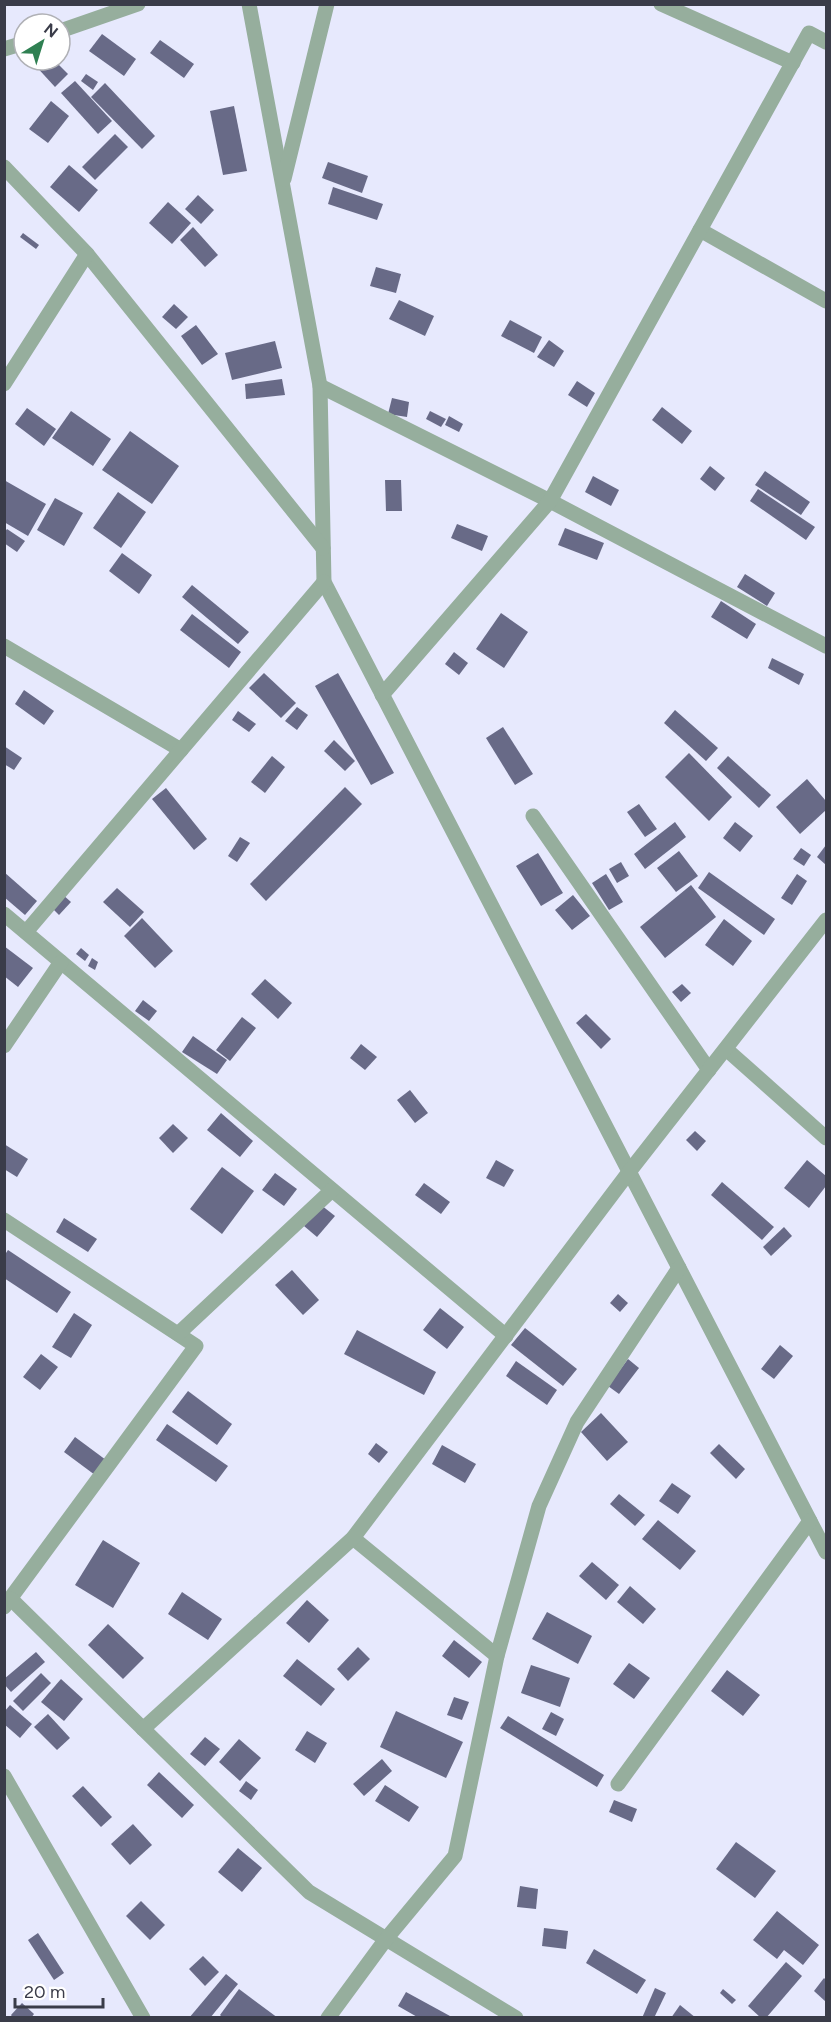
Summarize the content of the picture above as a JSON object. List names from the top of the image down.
{
  "scale_bar": "20 m",
  "north": "top right"
}
